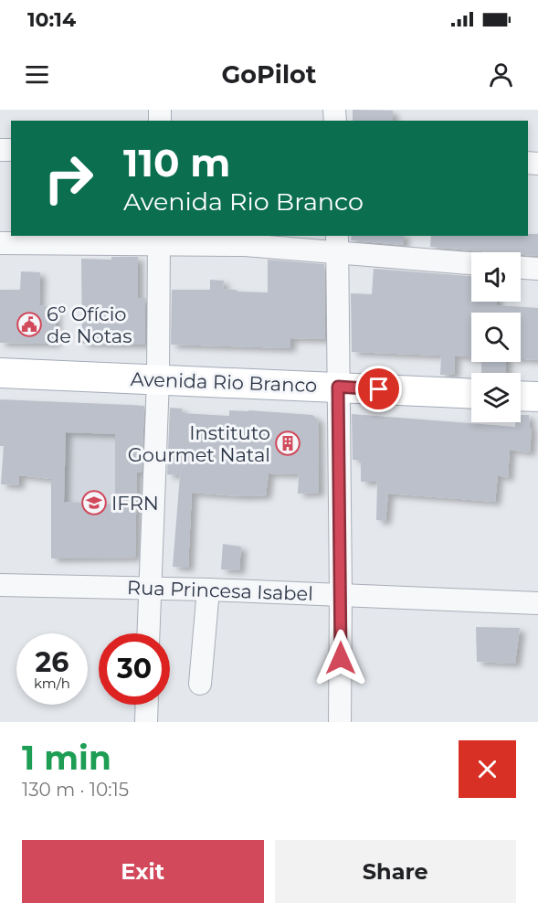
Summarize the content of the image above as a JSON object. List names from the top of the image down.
{
  "streets": {
    "main road": ["Avenida Rio Branco"],
    "street": ["Rua Princesa Isabel"]
  },
  "places": {
    "public building": ["6º Ofício de Notas"],
    "building": ["Instituto Gourmet Natal"],
    "school or university": ["IFRN"]
  },
  "page": {
    "status": "10:14",
    "header": "GoPilot",
    "turn": ["110 m", "Avenida Rio Branco"],
    "speed": "26 km/h",
    "limit": "30",
    "heading": ["1 min", "130 m · 10:15"],
    "buttons": ["Exit", "Share"]
  }
}
